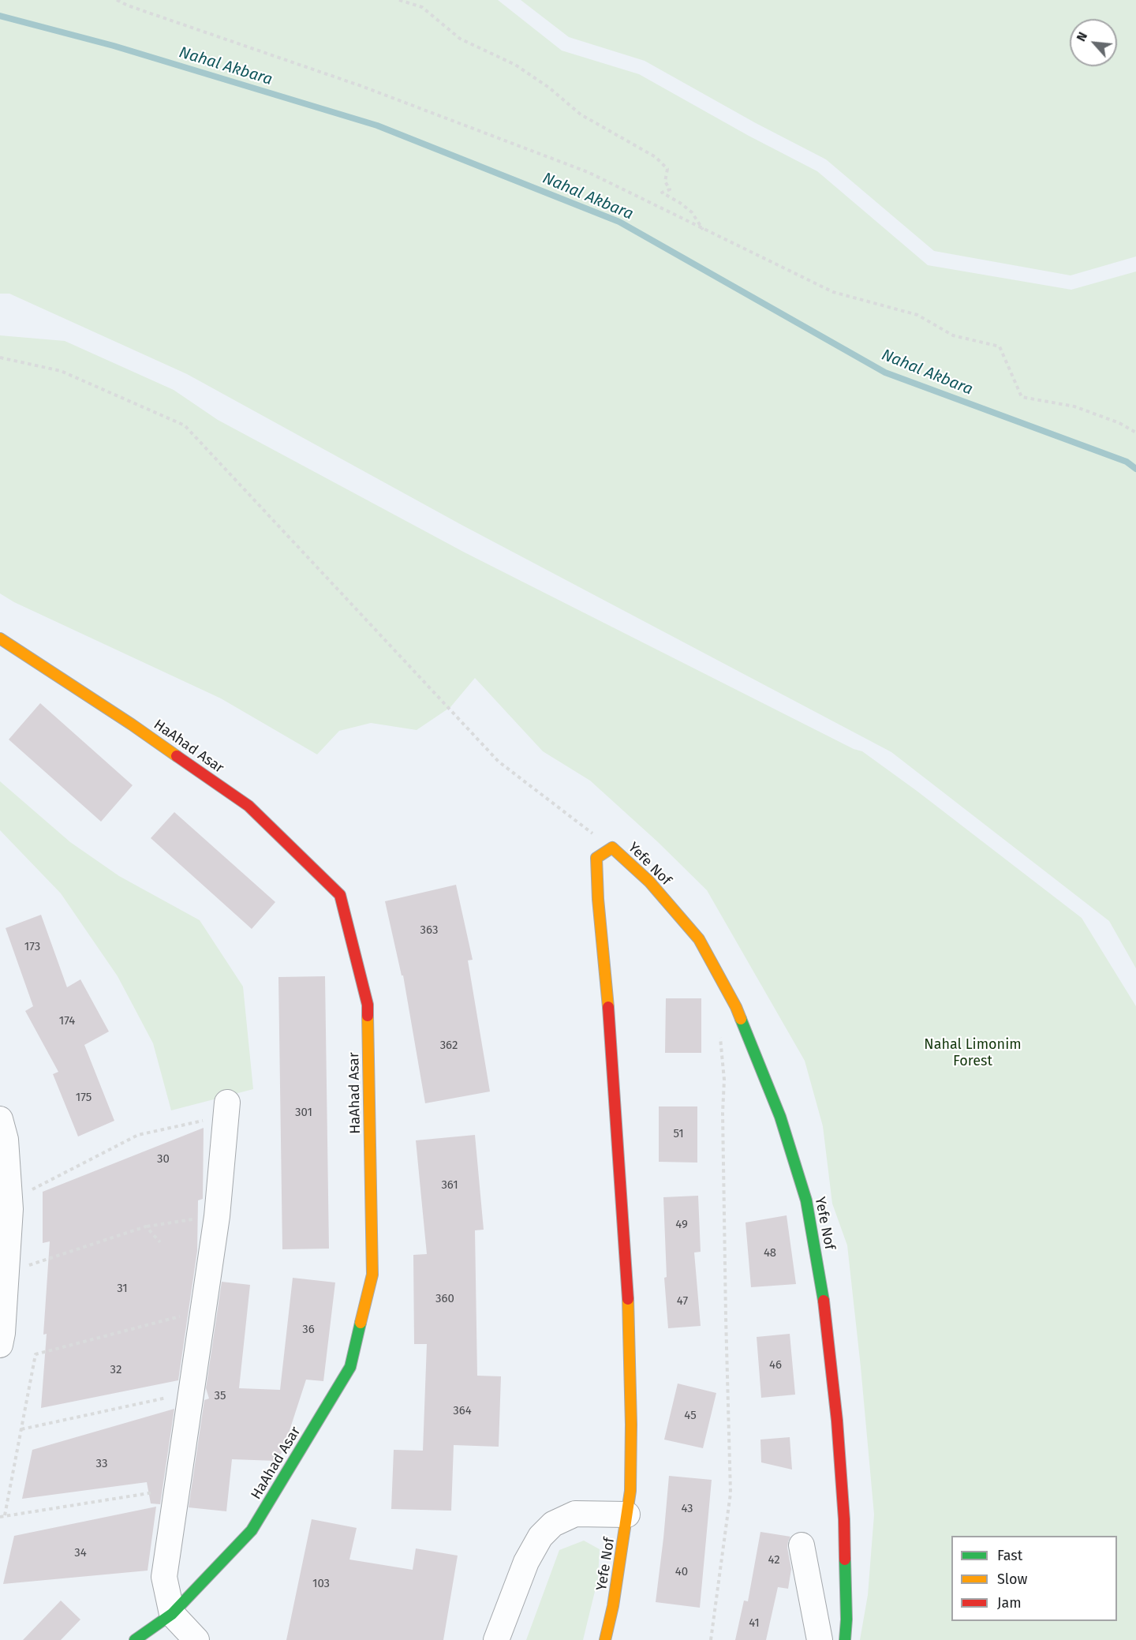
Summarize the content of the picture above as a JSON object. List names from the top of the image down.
{
  "streets": {
    "street": ["HaAhad Asar", "Yefe Nof"]
  },
  "water": ["Nahal Akbara"],
  "parks": ["Nahal Limonim Forest"],
  "house_numbers": [
    "363",
    "173",
    "174",
    "362",
    "175",
    "301",
    "51",
    "30",
    "361",
    "49",
    "48",
    "31",
    "360",
    "47",
    "36",
    "46",
    "32",
    "35",
    "364",
    "45",
    "33",
    "43",
    "34",
    "42",
    "40",
    "103",
    "41"
  ],
  "legend": ["Fast", "Slow", "Jam"],
  "north": "top left"
}
